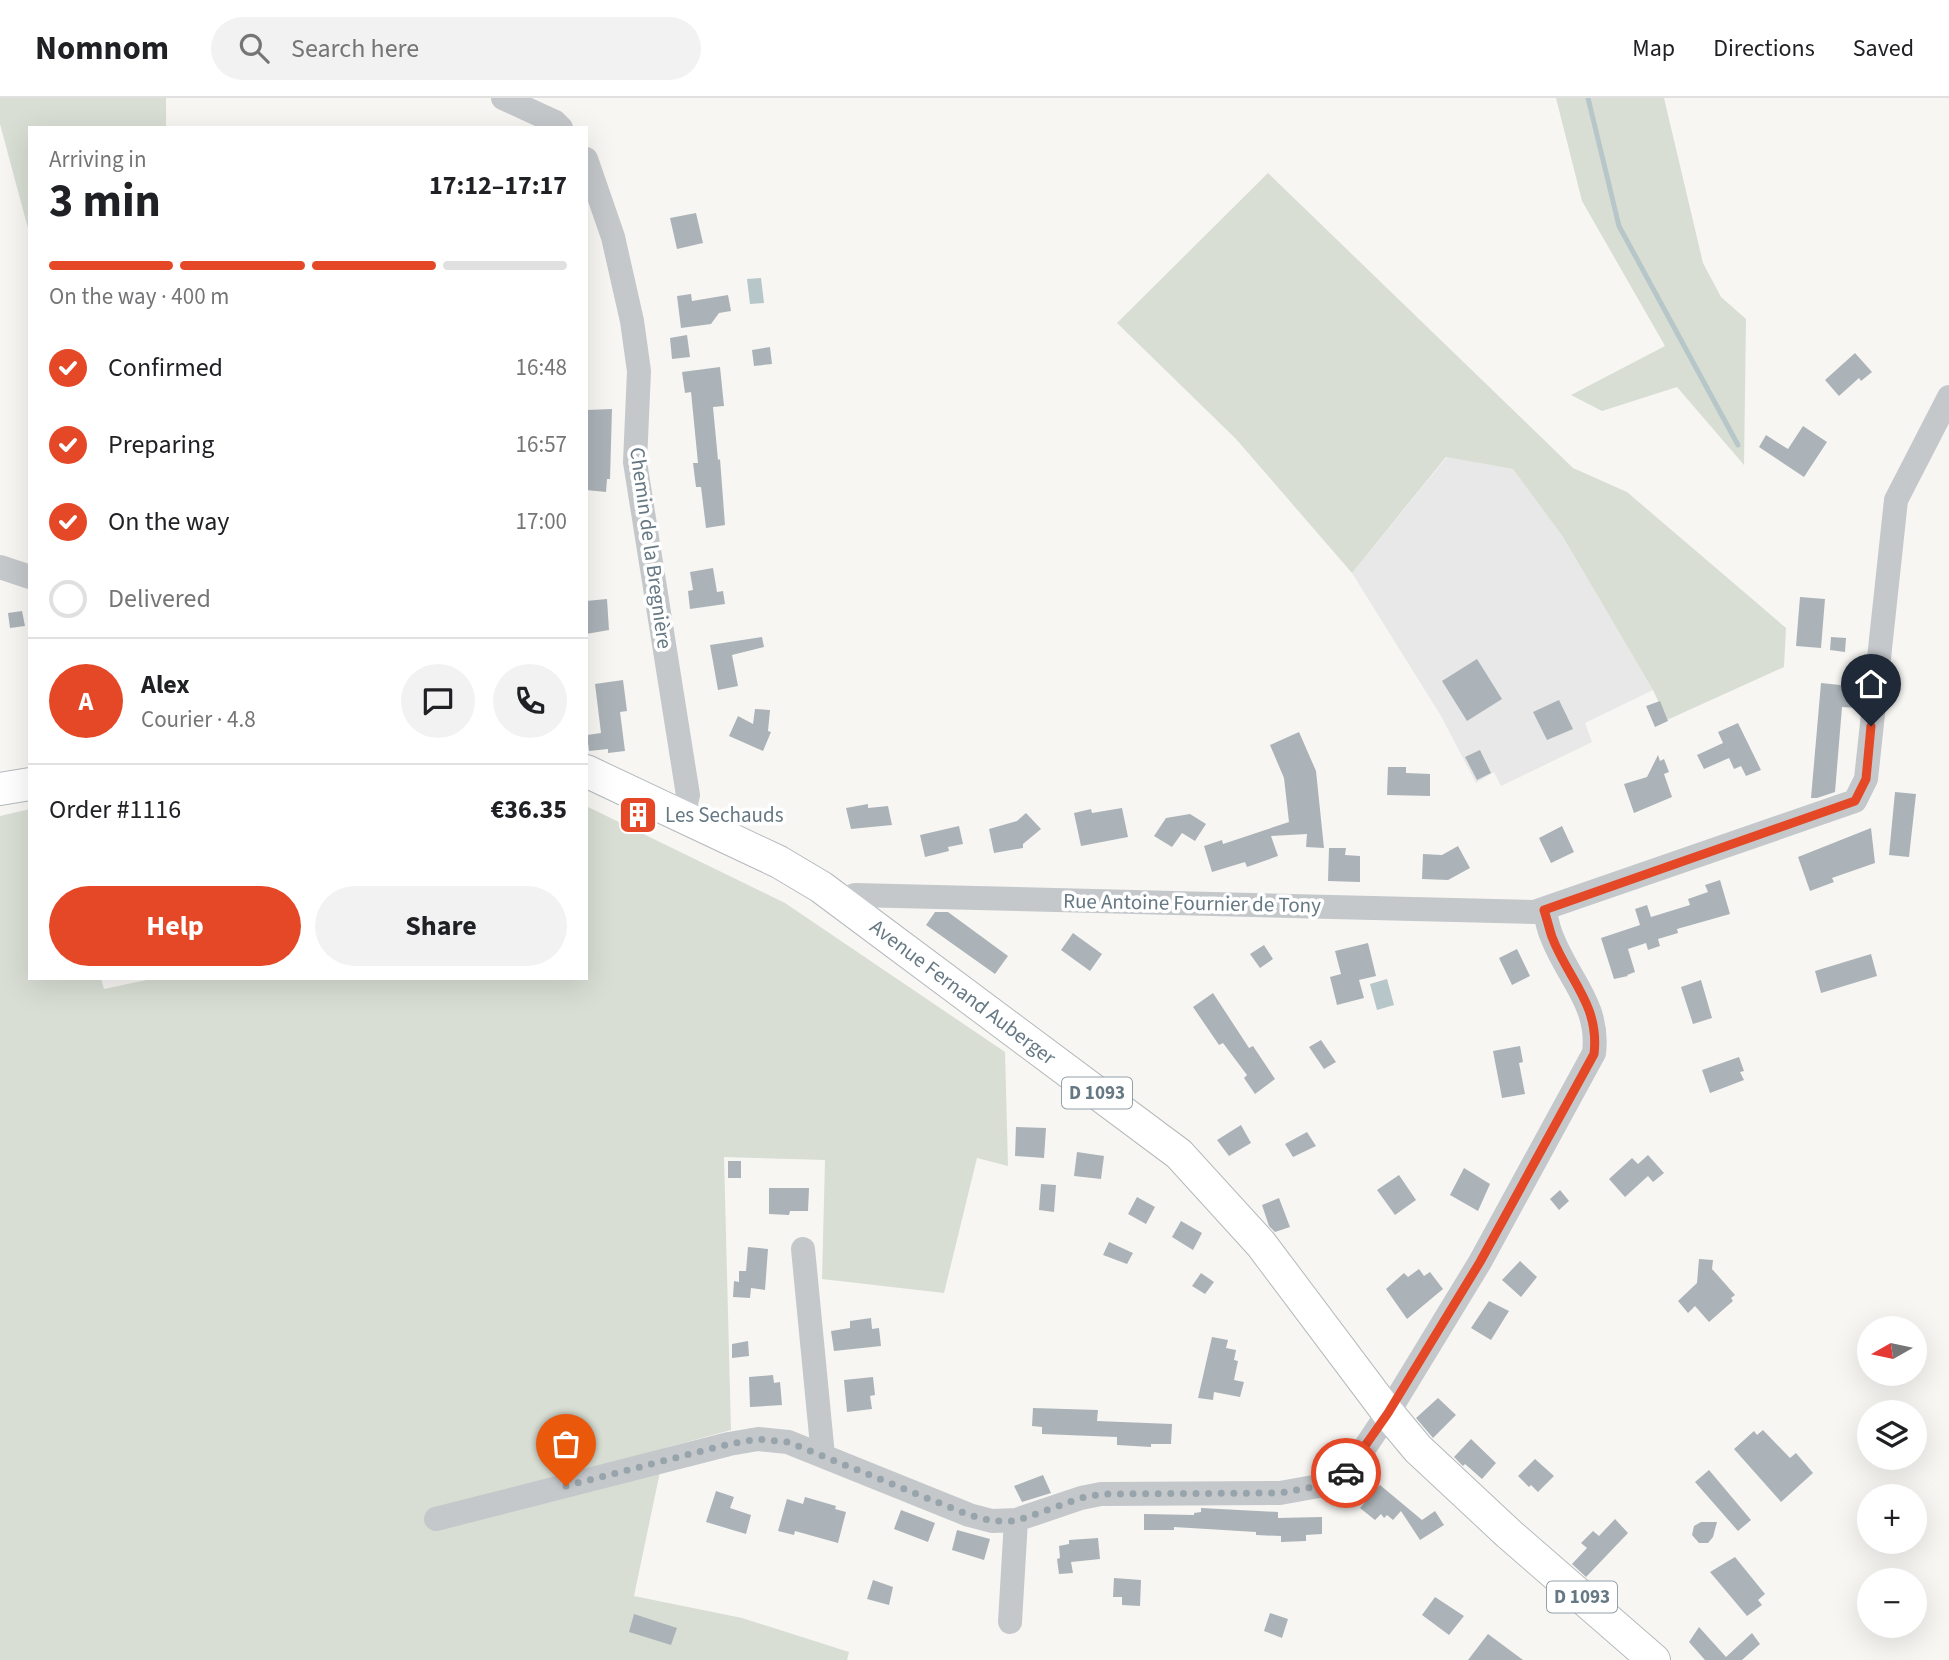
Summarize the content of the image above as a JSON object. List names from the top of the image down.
{
  "streets": {
    "main road": ["Avenue Fernand Auberger", "D 1093"],
    "street": ["Chemin de la Bregnière", "Rue Antoine Fournier de Tony"]
  },
  "crossings": [
    ["Chemin de la Bregnière", "Avenue Fernand Auberger"],
    ["Rue Antoine Fournier de Tony", "Avenue Fernand Auberger"]
  ],
  "places": {
    "building": ["Les Sechauds"]
  },
  "north": "left",
  "page": {
    "header": "Nomnom",
    "search": "Search here",
    "nav": ["Map", "Directions", "Saved"],
    "heading": ["3 min", "Arriving in", "17:12–17:17"],
    "panel": [
      "Alex",
      "Courier · 4.8",
      "Order #1116",
      "€36.35"
    ],
    "bar": "On the way · 400 m",
    "list": [
      ["Confirmed", "16:48"],
      ["Preparing", "16:57"],
      ["On the way", "17:00"],
      "Delivered"
    ],
    "round": "A",
    "buttons": ["Help", "Share"],
    "map_buttons": ["+", "−"]
  }
}
